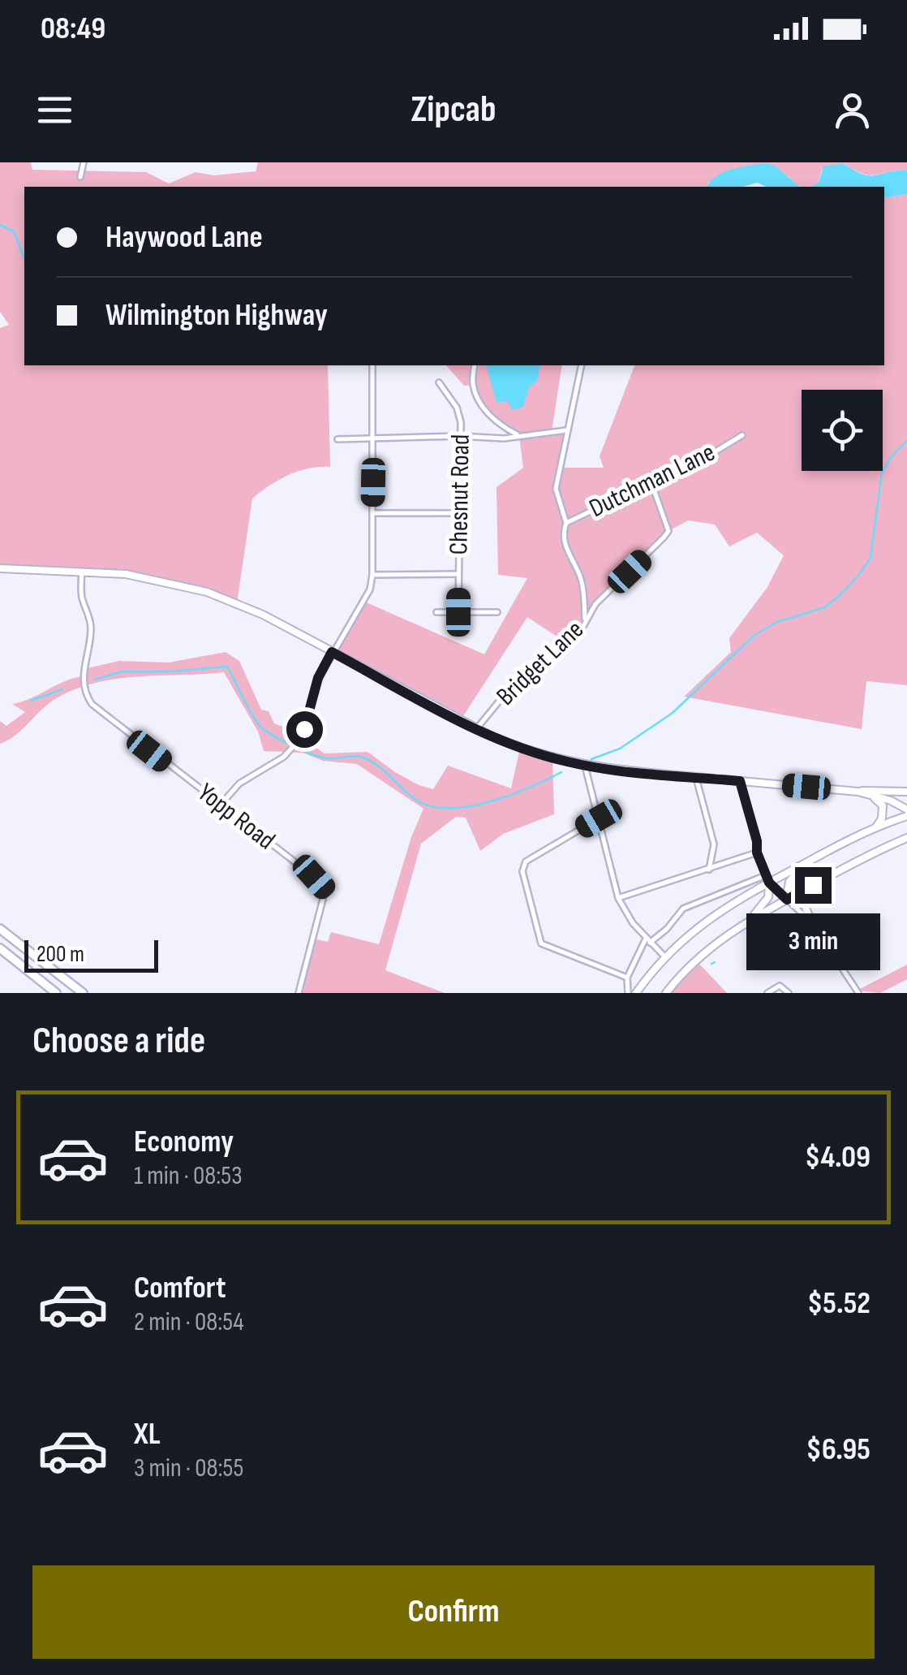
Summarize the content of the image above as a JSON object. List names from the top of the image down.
{
  "streets": {
    "street": [
      "Dutchman Lane",
      "Chesnut Road",
      "Bridget Lane",
      "Yopp Road"
    ]
  },
  "crossings": [
    ["Dutchman Lane", "Bridget Lane"]
  ],
  "scale_bar": "200 m",
  "page": {
    "status": "08:49",
    "header": "Zipcab",
    "banner": ["Haywood Lane", "Wilmington Highway"],
    "bubble": "3 min",
    "scale": "200 m",
    "heading": "Choose a ride",
    "list": [
      {
        "name": "Economy",
        "note": "1 min · 08:53",
        "value": "$4.09"
      },
      {
        "name": "Comfort",
        "note": "2 min · 08:54",
        "value": "$5.52"
      },
      {
        "name": "XL",
        "note": "3 min · 08:55",
        "value": "$6.95"
      }
    ],
    "buttons": "Confirm"
  }
}
